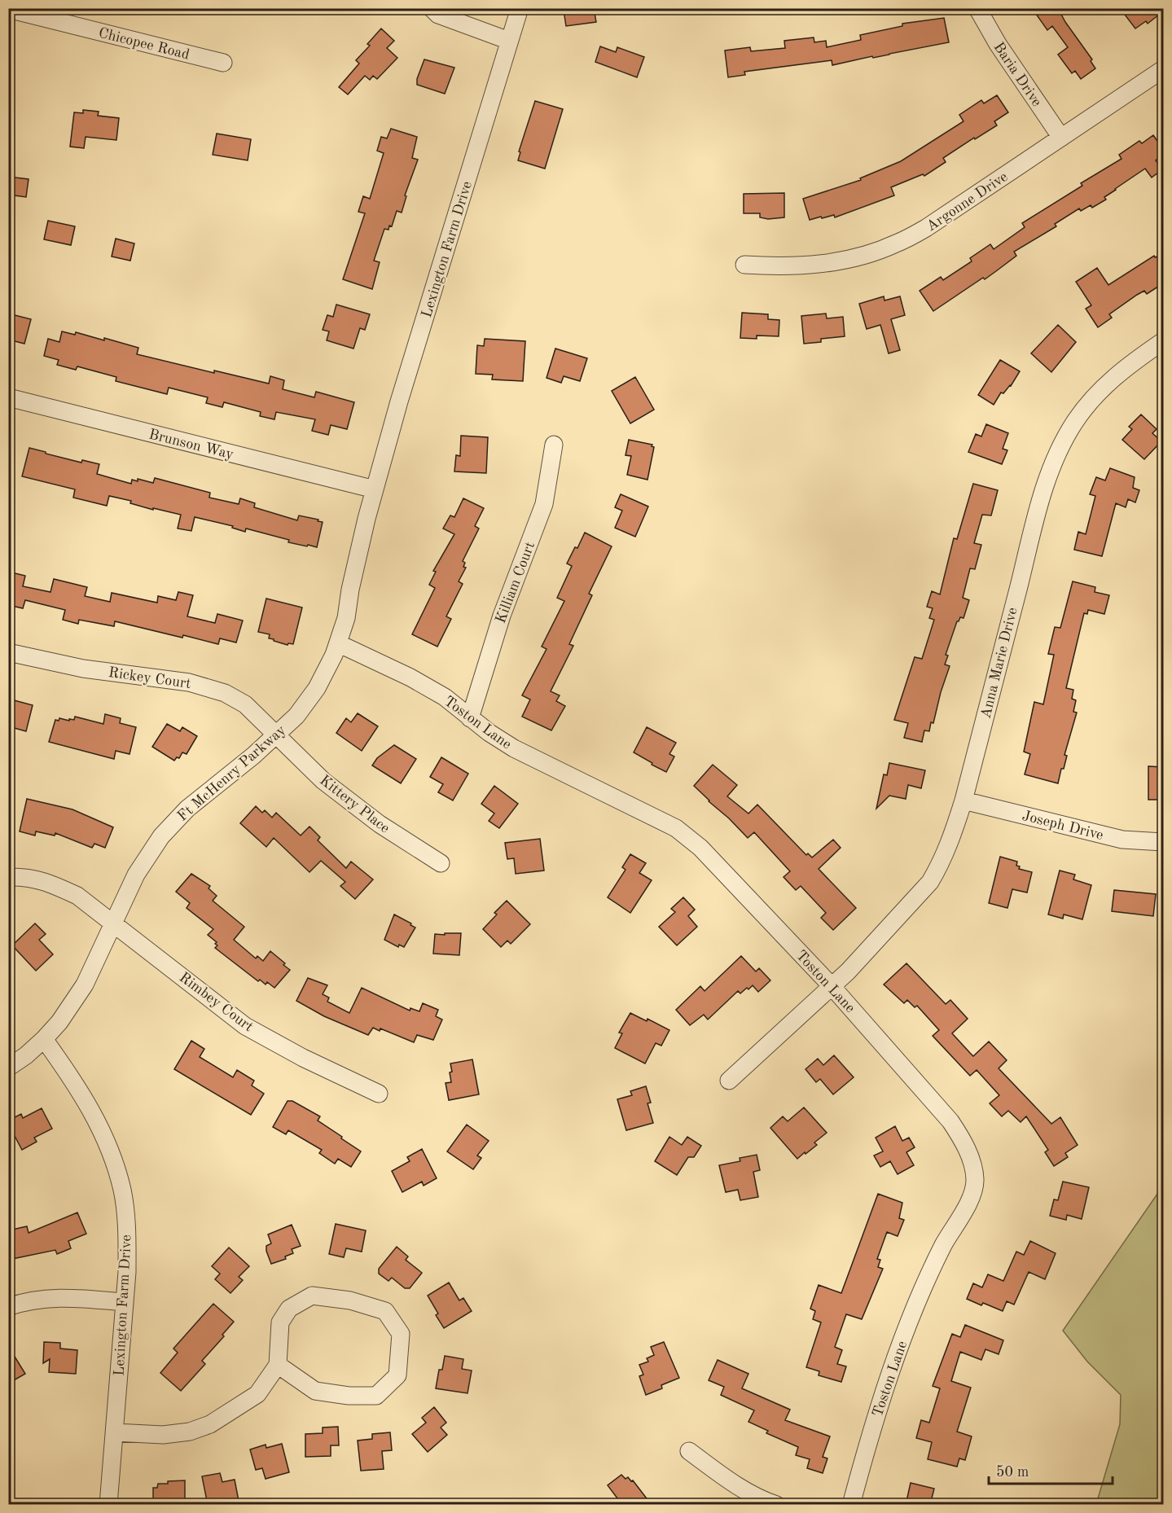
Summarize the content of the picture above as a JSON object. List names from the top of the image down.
{
  "streets": {
    "street": [
      "Chicopee Road",
      "Baria Drive",
      "Argonne Drive",
      "Lexington Farm Drive",
      "Brunson Way",
      "Killiam Court",
      "Anna Marie Drive",
      "Rickey Court",
      "Toston Lane",
      "Ft McHenry Parkway",
      "Kittery Place",
      "Joseph Drive",
      "Rimbey Court"
    ]
  },
  "crossings": [
    ["Baria Drive", "Argonne Drive"],
    ["Lexington Farm Drive", "Brunson Way"],
    ["Lexington Farm Drive", "Ft McHenry Parkway"],
    ["Brunson Way", "Ft McHenry Parkway"],
    ["Killiam Court", "Toston Lane"],
    ["Anna Marie Drive", "Toston Lane"],
    ["Anna Marie Drive", "Joseph Drive"],
    ["Rickey Court", "Ft McHenry Parkway"],
    ["Rickey Court", "Kittery Place"],
    ["Toston Lane", "Ft McHenry Parkway"],
    ["Ft McHenry Parkway", "Kittery Place"],
    ["Ft McHenry Parkway", "Rimbey Court"]
  ],
  "scale_bar": "50 m"
}
